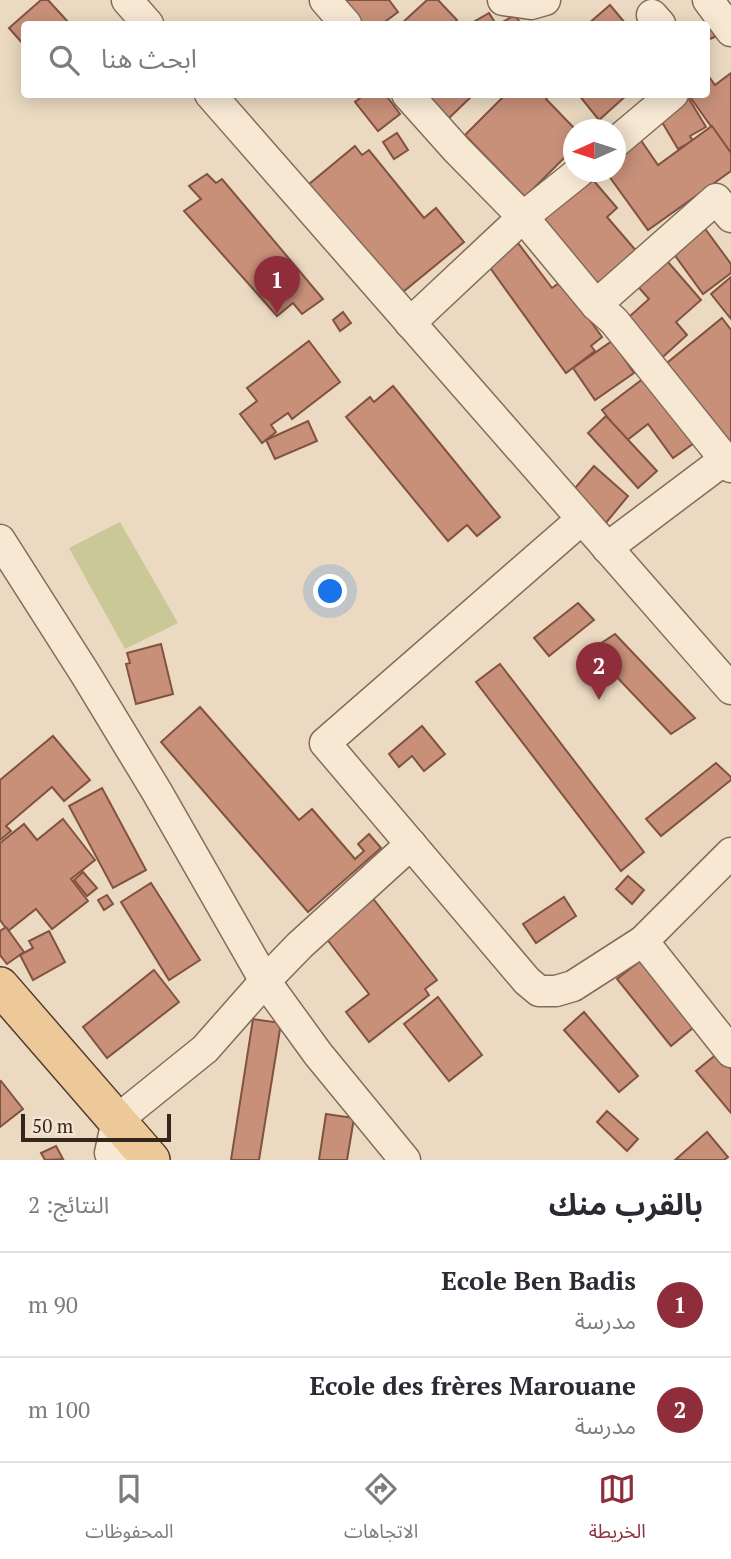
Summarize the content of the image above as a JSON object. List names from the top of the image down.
{
  "scale_bar": "50 m",
  "north": "left",
  "page": {
    "search": "ابحث هنا",
    "pins": ["1", "2"],
    "scale": "50 m",
    "heading": ["بالقرب منك", "النتائج: 2"],
    "list": [
      {
        "mark": "1",
        "name": "Ecole Ben Badis",
        "note": "مدرسة",
        "value": "90 m"
      },
      {
        "mark": "2",
        "name": "Ecole des frères Marouane",
        "note": "مدرسة",
        "value": "100 m"
      }
    ],
    "nav": ["الخريطة", "الاتجاهات", "المحفوظات"]
  }
}
